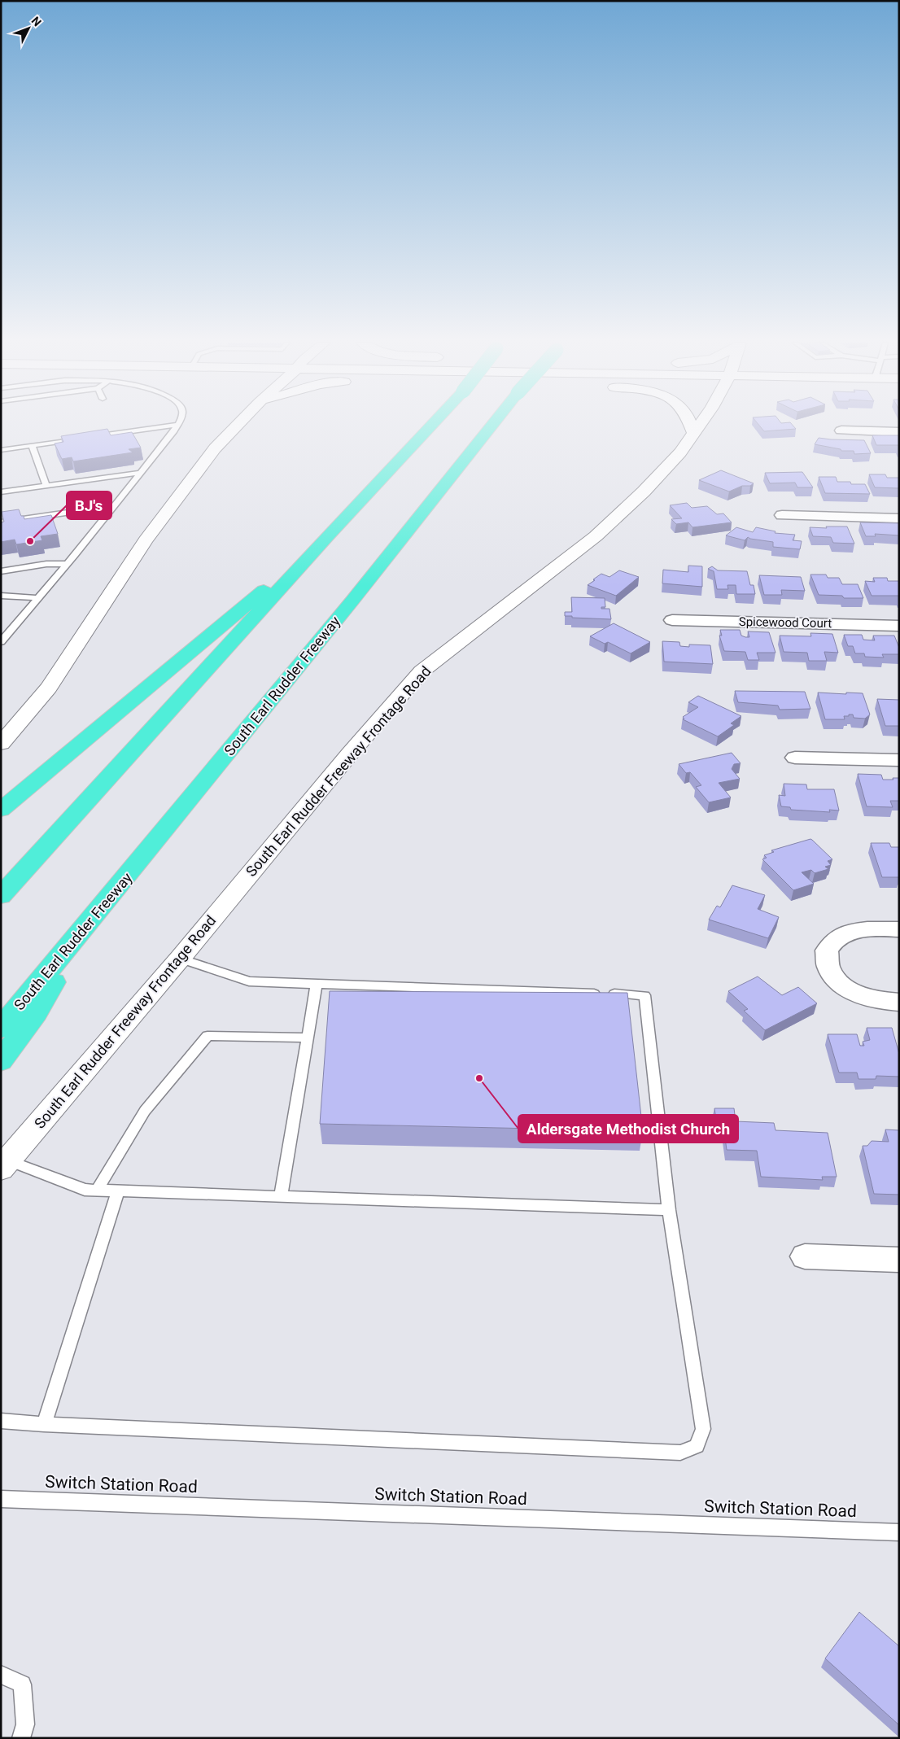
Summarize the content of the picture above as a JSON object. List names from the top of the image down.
{
  "streets": {
    "highway": ["South Earl Rudder Freeway"],
    "main road": ["South Earl Rudder Freeway Frontage Road"],
    "street": ["Spicewood Court"],
    "lane": ["Switch Station Road"]
  },
  "places": ["BJ's", "Aldersgate Methodist Church"],
  "north": "top right"
}
